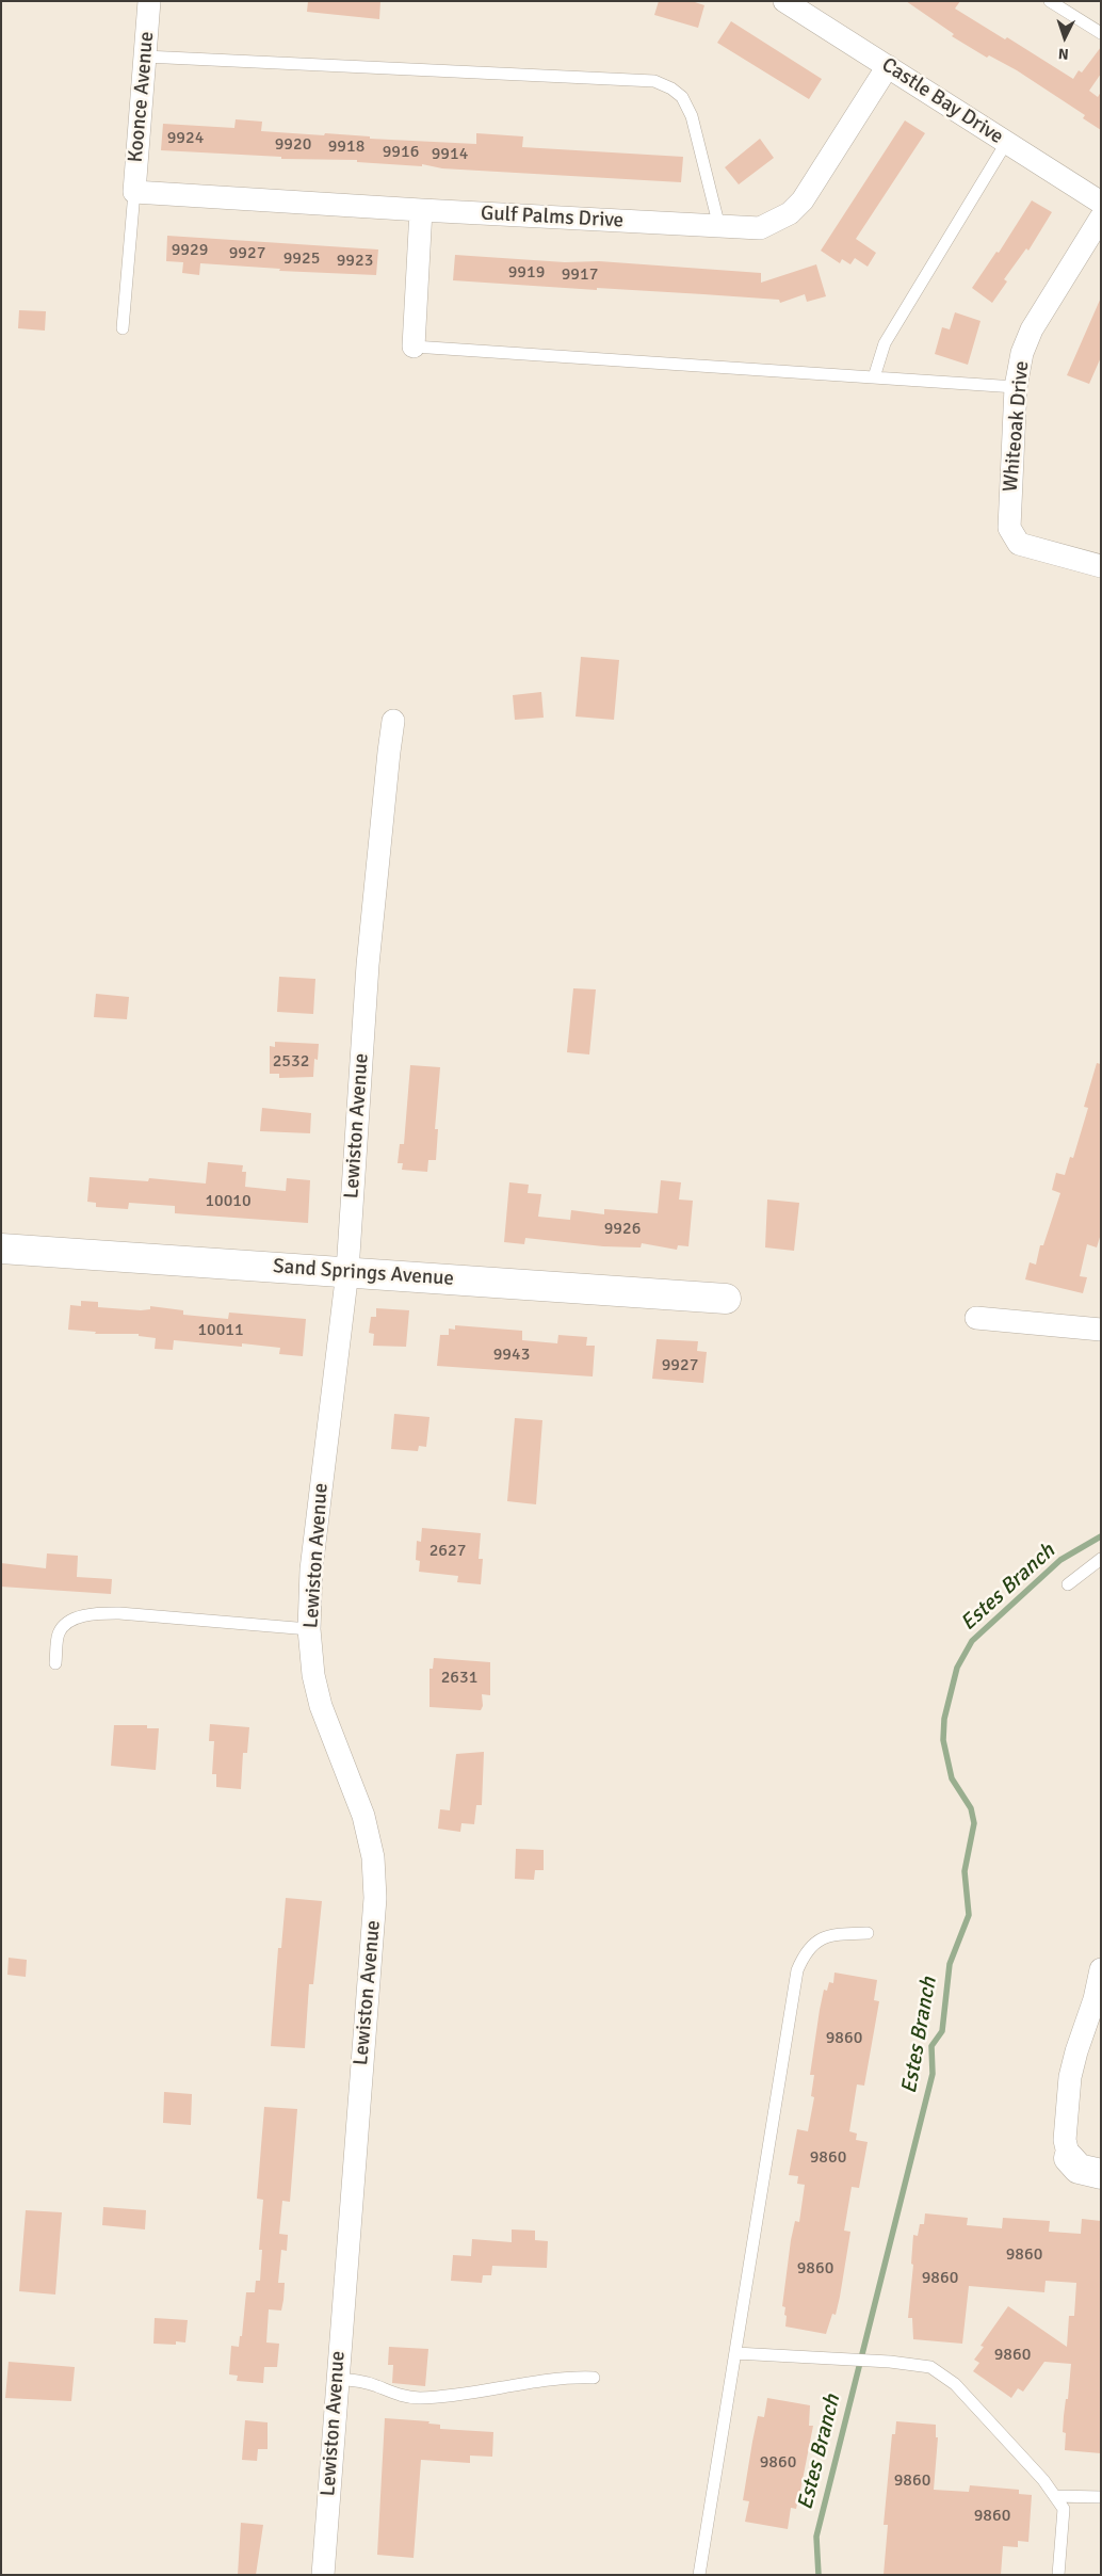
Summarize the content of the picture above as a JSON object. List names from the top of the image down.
{
  "streets": {
    "street": [
      "Koonce Avenue",
      "Castle Bay Drive",
      "Gulf Palms Drive",
      "Whiteoak Drive",
      "Lewiston Avenue",
      "Sand Springs Avenue"
    ]
  },
  "crossings": [
    ["Koonce Avenue", "Gulf Palms Drive"],
    ["Castle Bay Drive", "Gulf Palms Drive"],
    ["Lewiston Avenue", "Sand Springs Avenue"]
  ],
  "water": ["Estes Branch"],
  "house_numbers": [
    "9924",
    "9920",
    "9918",
    "9916",
    "9914",
    "9929",
    "9927",
    "9925",
    "9923",
    "9919",
    "9917",
    "2532",
    "10010",
    "9926",
    "10011",
    "9943",
    "9927",
    "2627",
    "2631",
    "9860",
    "9860",
    "9860",
    "9860",
    "9860",
    "9860",
    "9860",
    "9860",
    "9860"
  ],
  "north": "bottom"
}
